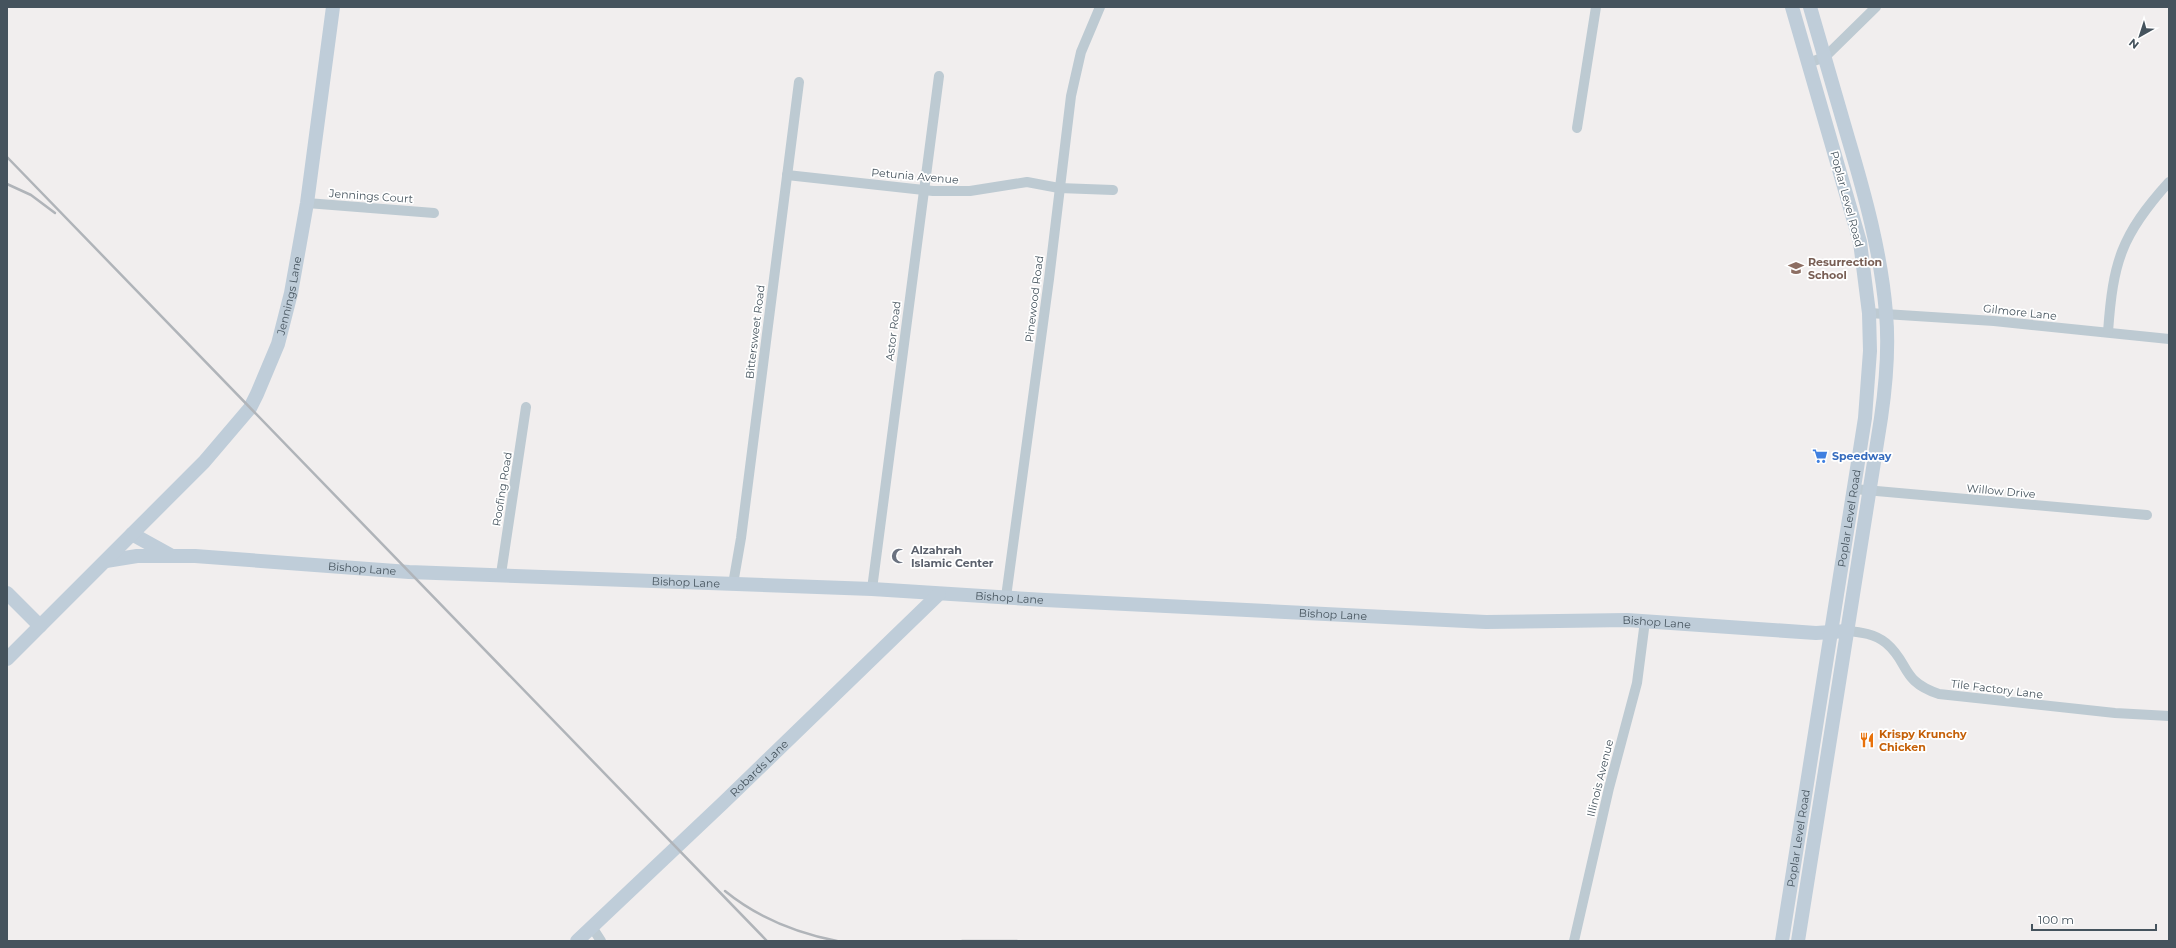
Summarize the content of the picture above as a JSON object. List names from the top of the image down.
{
  "streets": {
    "street": [
      "Petunia Avenue",
      "Jennings Court",
      "Poplar Level Road",
      "Jennings Lane",
      "Pinewood Road",
      "Gilmore Lane",
      "Astor Road",
      "Bittersweet Road",
      "Roofing Road",
      "Willow Drive",
      "Bishop Lane",
      "Tile Factory Lane",
      "Robards Lane",
      "Illinois Avenue"
    ]
  },
  "crossings": [
    ["Petunia Avenue", "Pinewood Road"],
    ["Petunia Avenue", "Astor Road"],
    ["Petunia Avenue", "Bittersweet Road"],
    ["Jennings Court", "Jennings Lane"],
    ["Poplar Level Road", "Gilmore Lane"],
    ["Poplar Level Road", "Willow Drive"],
    ["Poplar Level Road", "Bishop Lane"],
    ["Poplar Level Road", "Tile Factory Lane"],
    ["Jennings Lane", "Bishop Lane"],
    ["Pinewood Road", "Bishop Lane"],
    ["Astor Road", "Bishop Lane"],
    ["Bittersweet Road", "Bishop Lane"],
    ["Roofing Road", "Bishop Lane"],
    ["Bishop Lane", "Tile Factory Lane"],
    ["Bishop Lane", "Robards Lane"],
    ["Bishop Lane", "Illinois Avenue"]
  ],
  "places": {
    "school or university": ["Resurrection School"],
    "supermarket": ["Speedway"],
    "mosque": ["Alzahrah Islamic Center"],
    "restaurant": ["Krispy Krunchy Chicken"]
  },
  "scale_bar": "100 m",
  "north": "bottom left"
}
